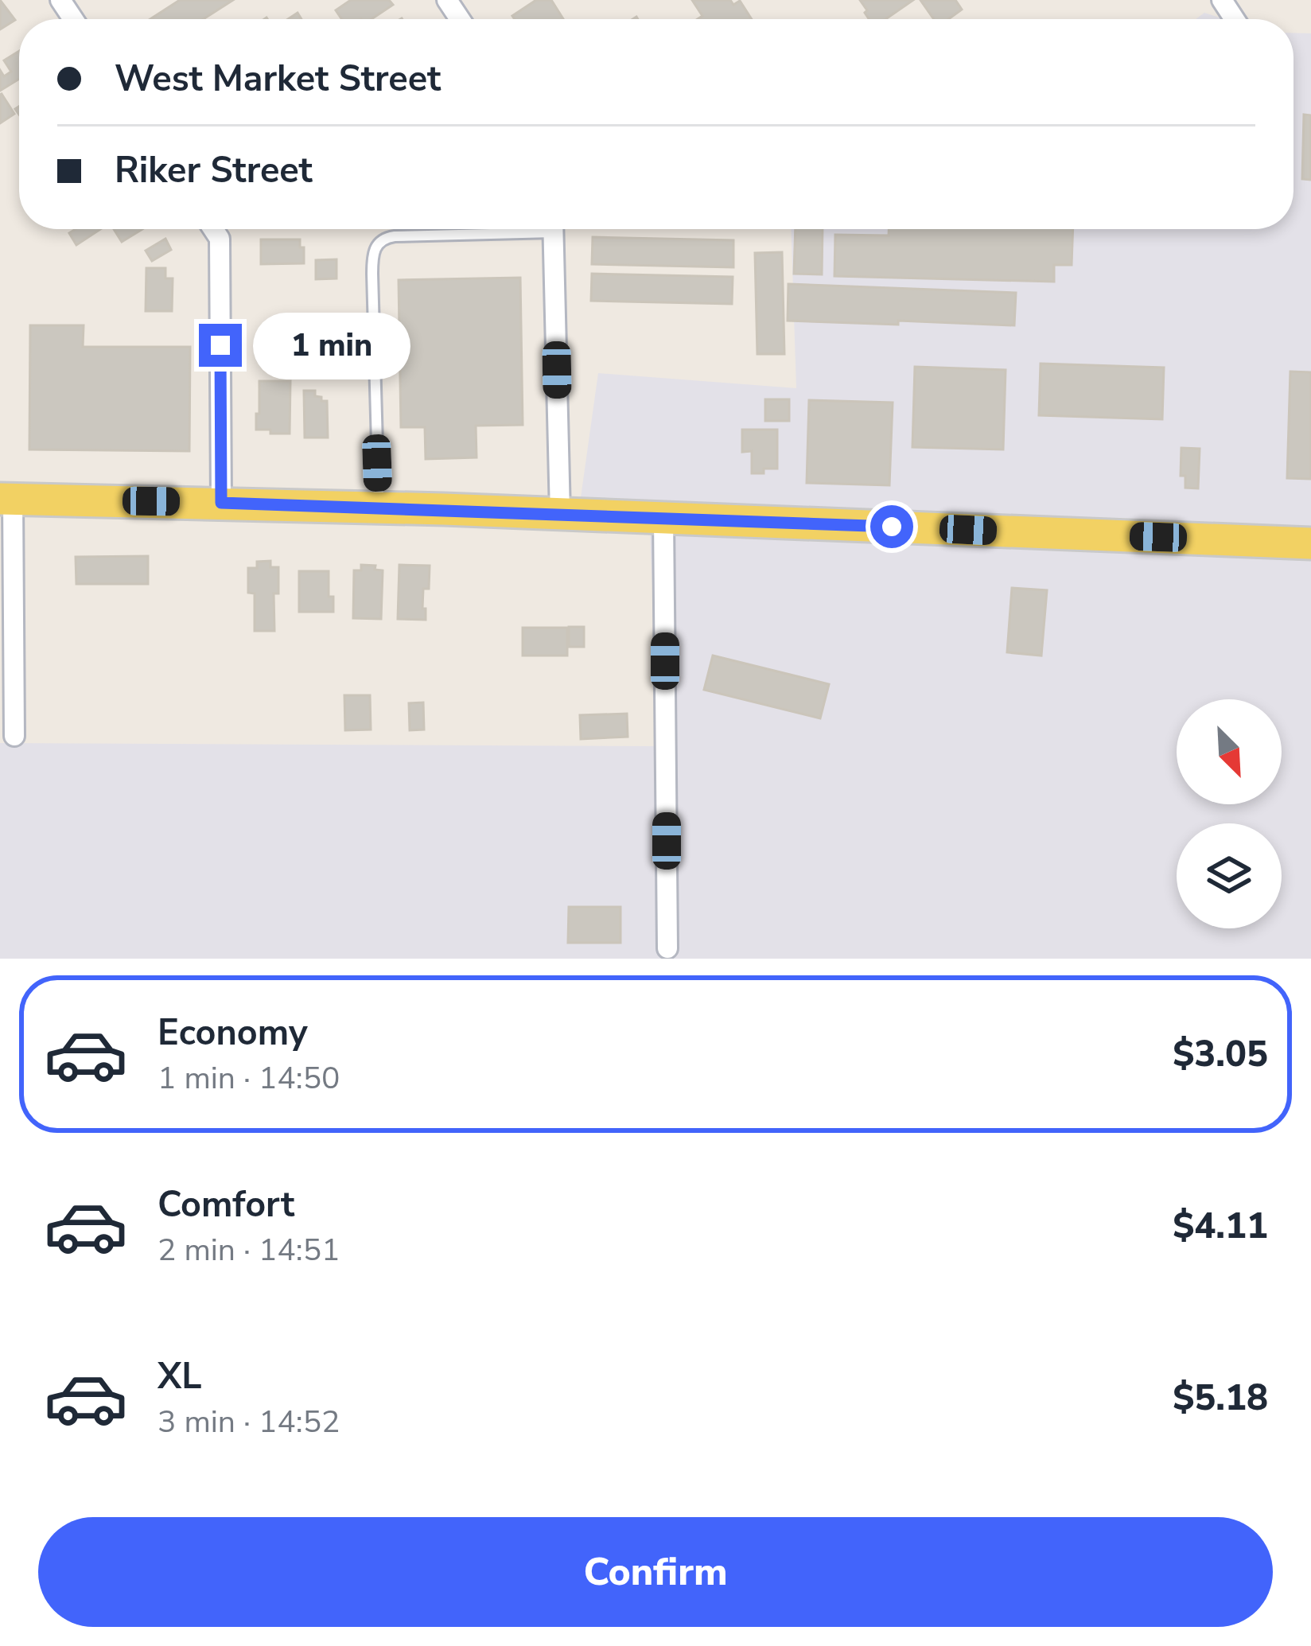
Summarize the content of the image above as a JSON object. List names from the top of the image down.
{
  "north": "bottom right",
  "page": {
    "banner": ["West Market Street", "Riker Street"],
    "bubble": "1 min",
    "list": [
      {
        "name": "Economy",
        "note": "1 min · 14:50",
        "value": "$3.05"
      },
      {
        "name": "Comfort",
        "note": "2 min · 14:51",
        "value": "$4.11"
      },
      {
        "name": "XL",
        "note": "3 min · 14:52",
        "value": "$5.18"
      }
    ],
    "buttons": "Confirm"
  }
}
